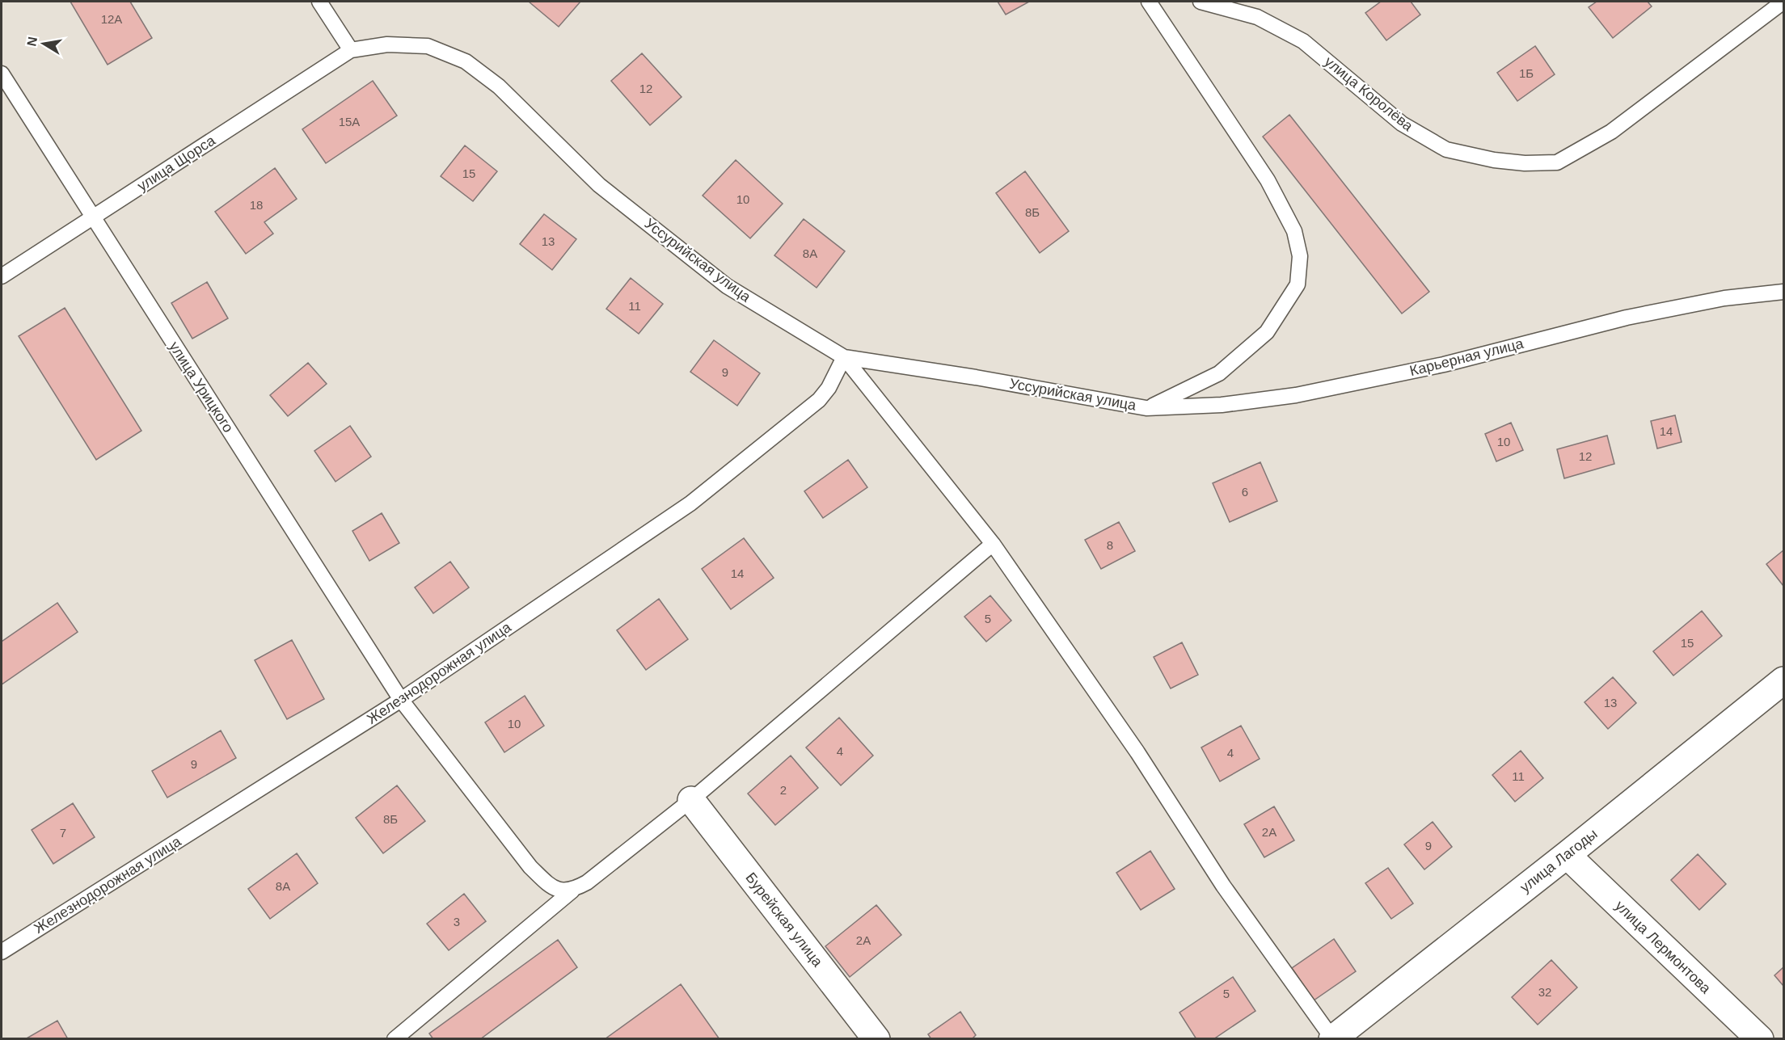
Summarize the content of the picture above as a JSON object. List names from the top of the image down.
{
  "streets": {
    "street": ["улица Лагоды", "Бурейская улица", "улица Лермонтова"],
    "lane": [
      "улица Королёва",
      "улица Щорса",
      "Уссурийская улица",
      "Карьерная улица",
      "улица Урицкого",
      "Железнодорожная улица"
    ]
  },
  "crossings": [
    ["улица Щорса", "Уссурийская улица"],
    ["улица Щорса", "улица Урицкого"],
    ["Уссурийская улица", "Карьерная улица"],
    ["Уссурийская улица", "Железнодорожная улица"],
    ["улица Урицкого", "Железнодорожная улица"],
    ["улица Лагоды", "улица Лермонтова"]
  ],
  "house_numbers": [
    "12А",
    "1Б",
    "12",
    "15А",
    "15",
    "10",
    "18",
    "8Б",
    "13",
    "8А",
    "11",
    "9",
    "14",
    "10",
    "12",
    "6",
    "8",
    "14",
    "5",
    "15",
    "13",
    "10",
    "4",
    "4",
    "9",
    "11",
    "2",
    "8Б",
    "2А",
    "7",
    "9",
    "8А",
    "3",
    "2А",
    "32",
    "5"
  ],
  "north": "left"
}
